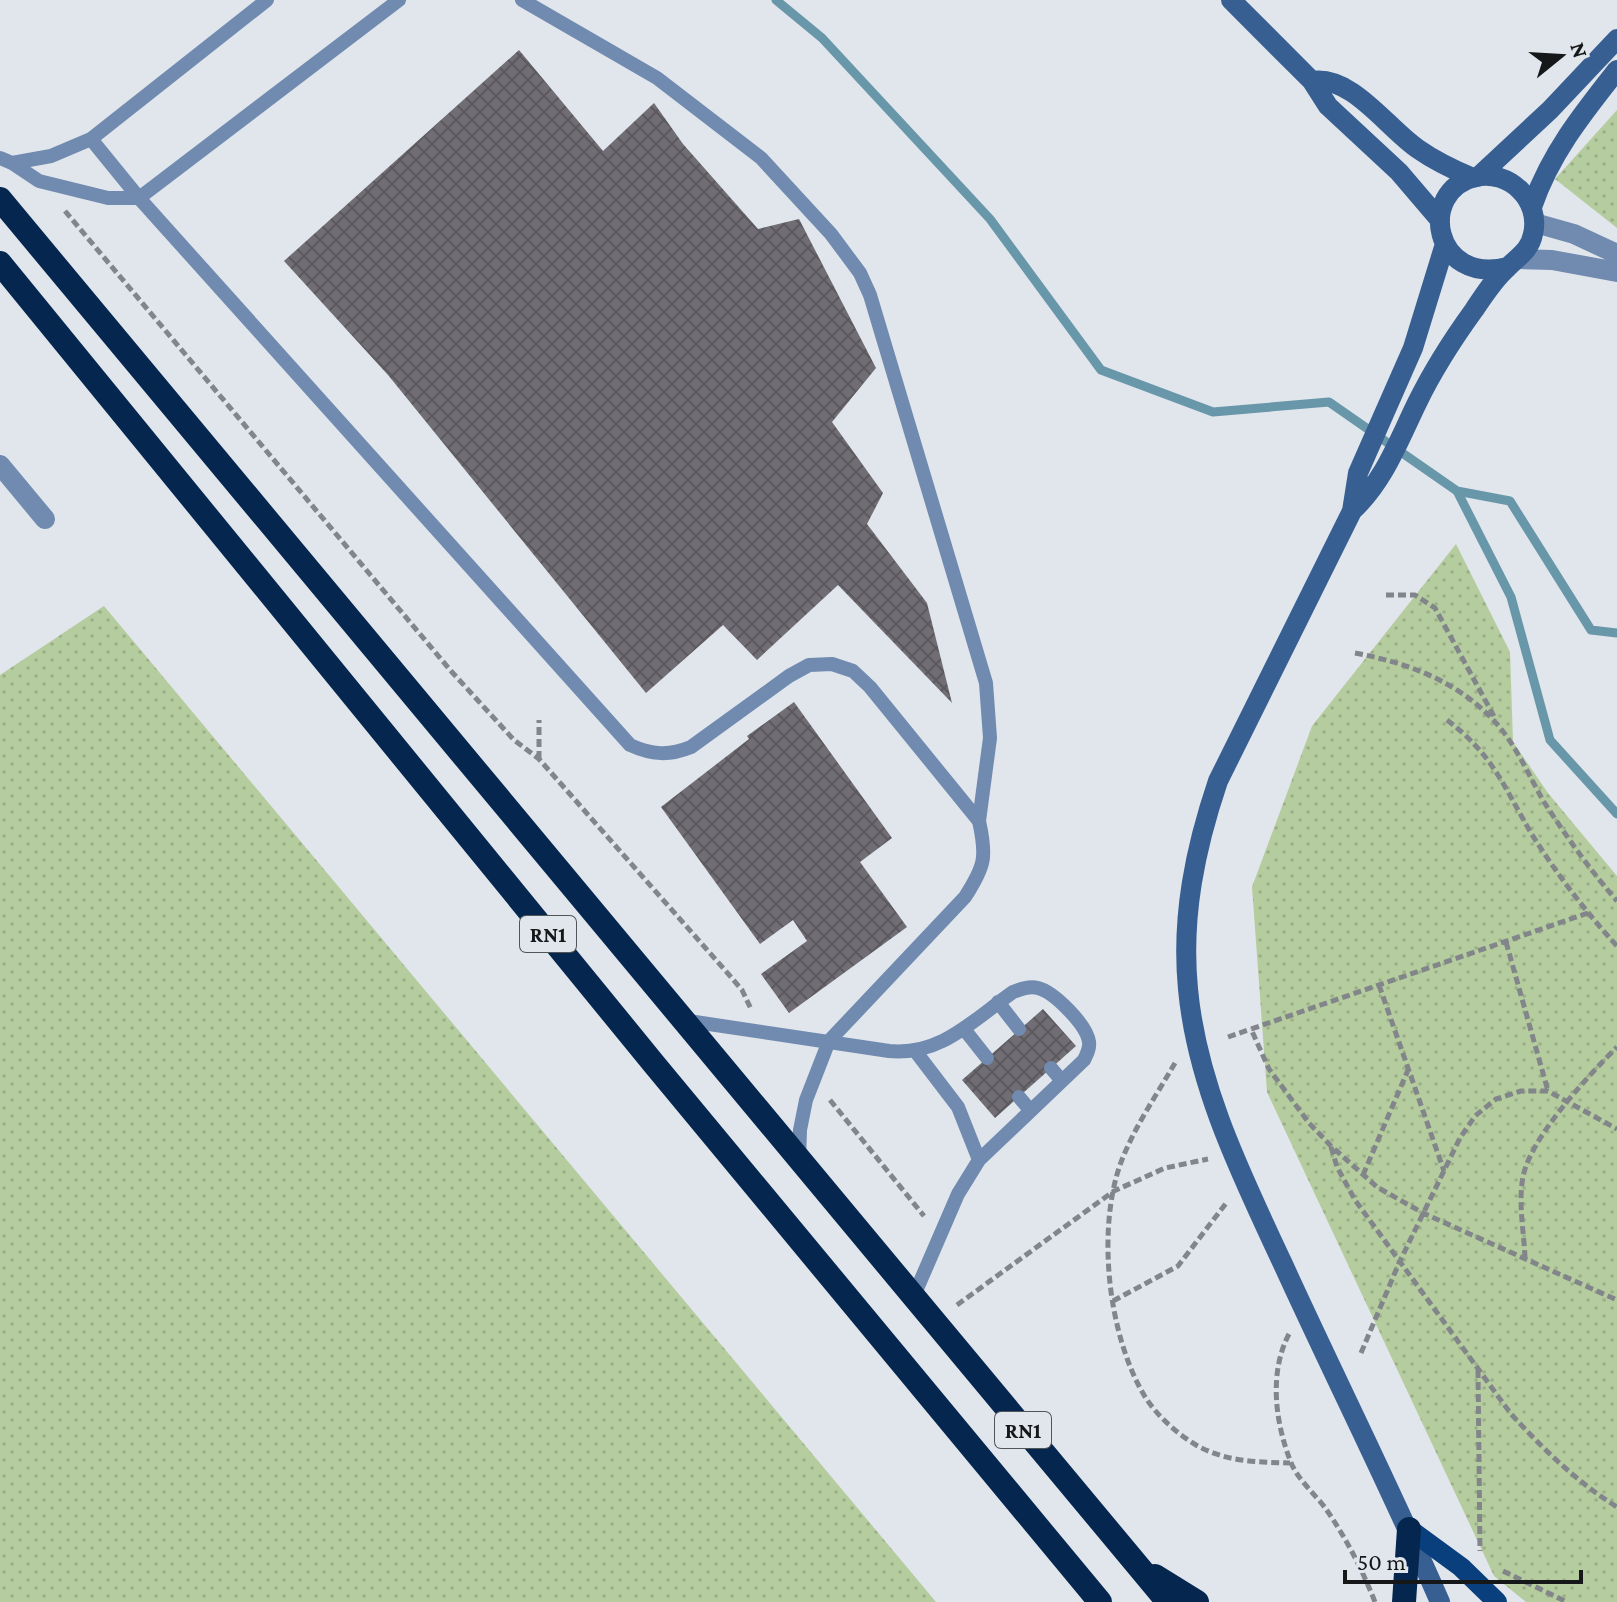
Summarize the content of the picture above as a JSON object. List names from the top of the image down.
{
  "streets": {
    "highway": ["RN1"]
  },
  "scale_bar": "50 m",
  "north": "right"
}
